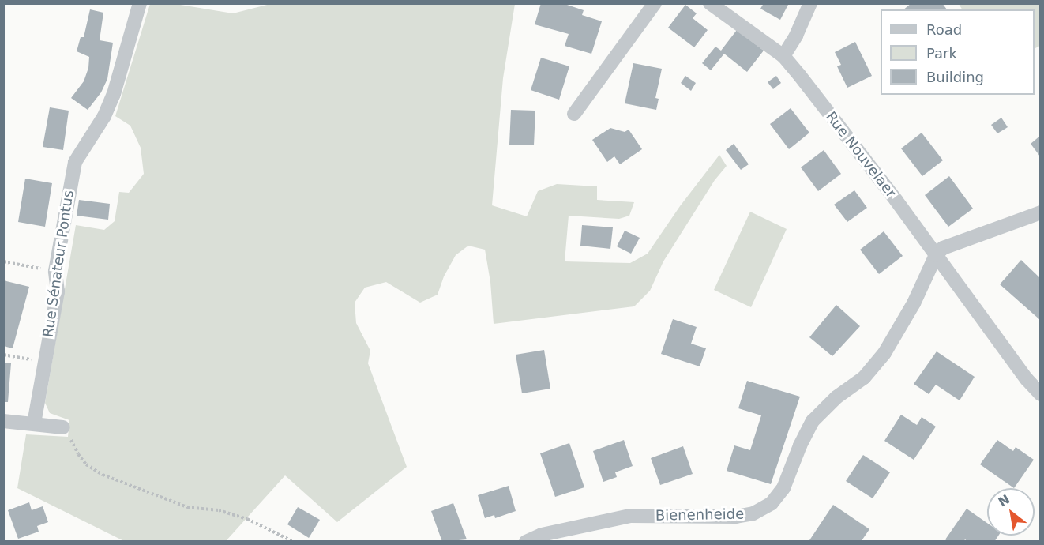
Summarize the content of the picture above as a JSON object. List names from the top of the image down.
{
  "streets": {
    "street": ["Rue Nouvelaer", "Rue Sénateur Pontus", "Bienenheide"]
  },
  "crossings": [
    ["Rue Nouvelaer", "Bienenheide"]
  ],
  "legend": ["Road", "Park", "Building"],
  "north": "top left"
}
